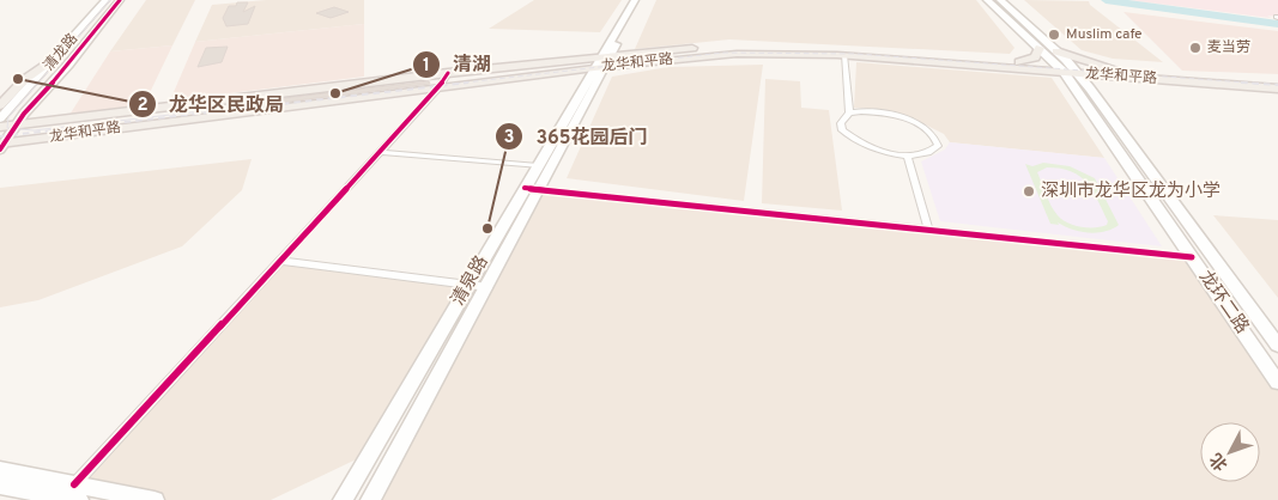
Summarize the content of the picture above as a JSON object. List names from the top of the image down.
{
  "streets": {
    "main road": [
      "清龙路",
      "龙华和平路",
      "清泉路",
      "龙环二路"
    ]
  },
  "crossings": [
    ["清龙路", "龙华和平路"],
    ["龙华和平路", "清泉路"],
    ["龙华和平路", "龙环二路"]
  ],
  "places": [
    "Muslim cafe",
    "麦当劳",
    "龙华区民政局",
    "清湖",
    "深圳市龙华区龙为小学",
    "365花园后门"
  ],
  "north": "bottom left"
}
